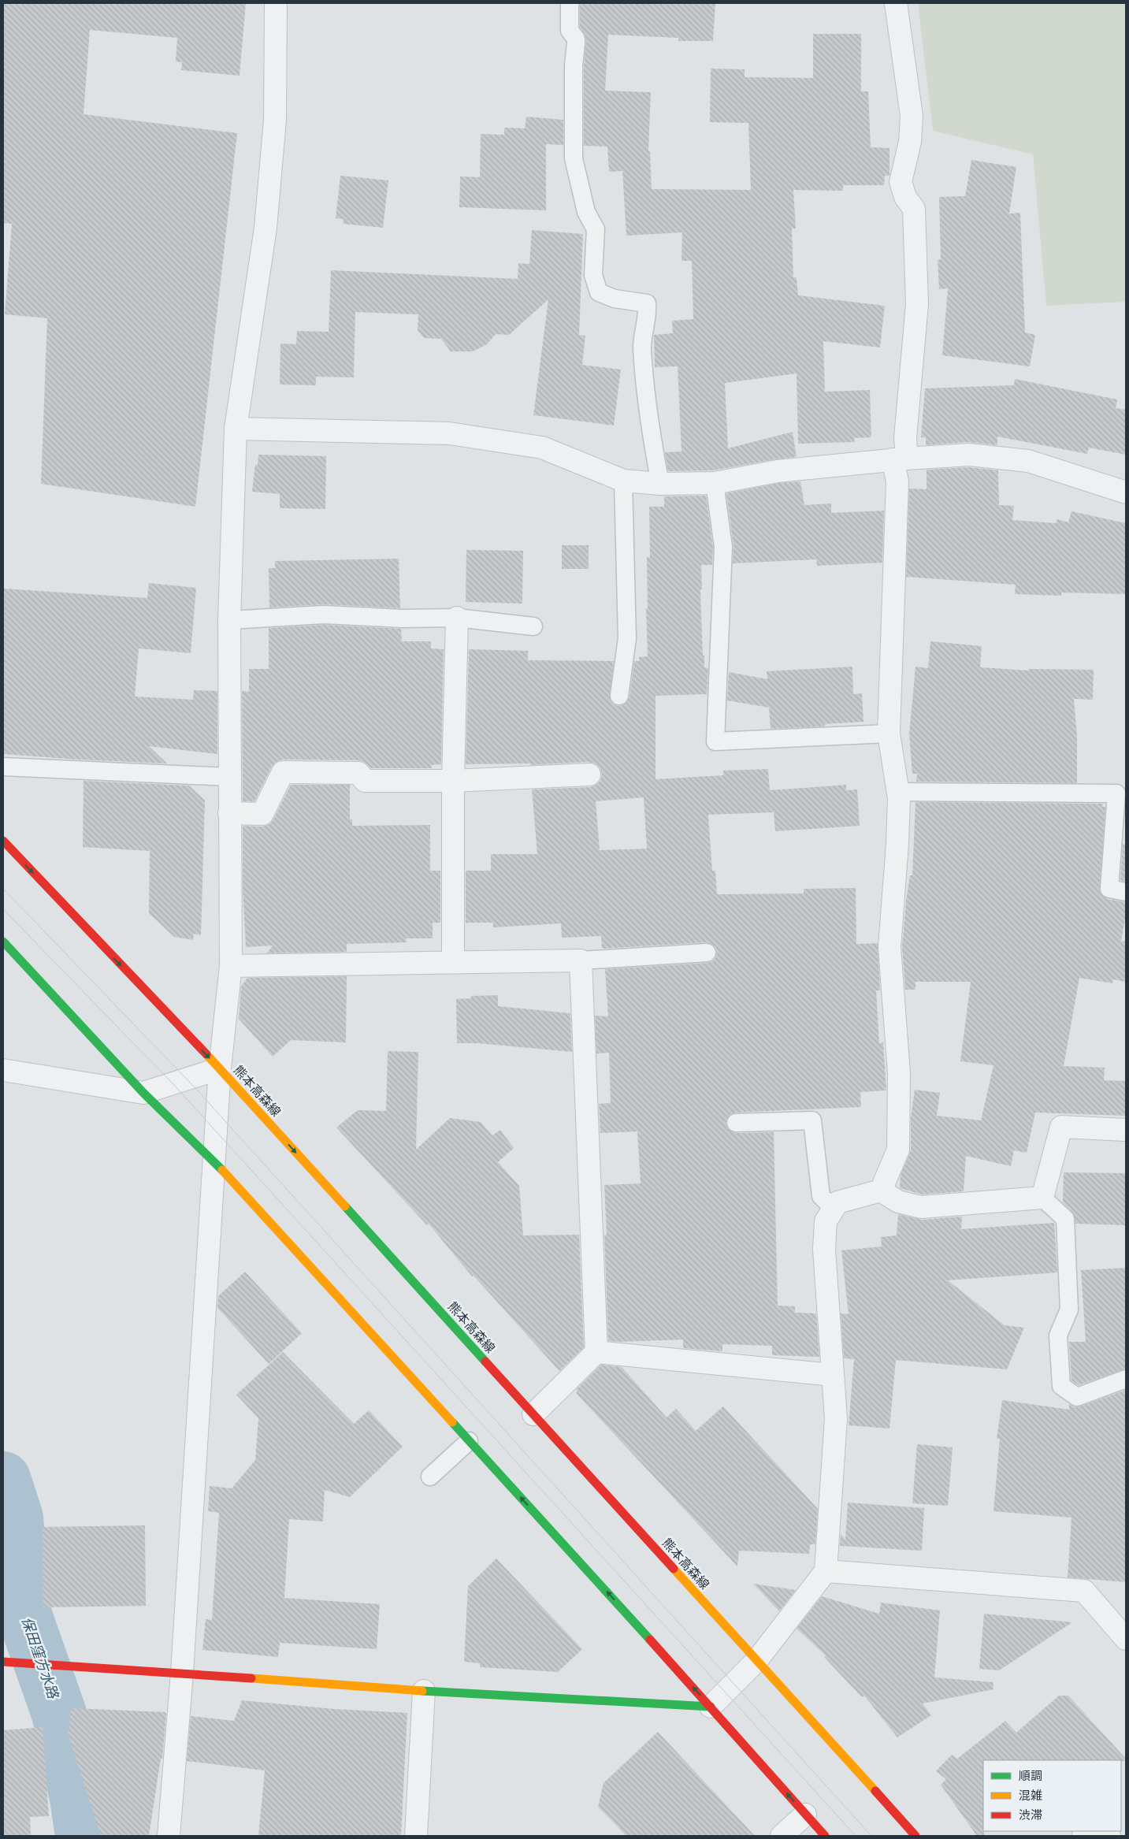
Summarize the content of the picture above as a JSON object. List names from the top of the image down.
{
  "streets": {
    "main road": ["熊本高森線"]
  },
  "water": ["保田窪方水路"],
  "legend": ["順調", "混雑", "渋滞"]
}
